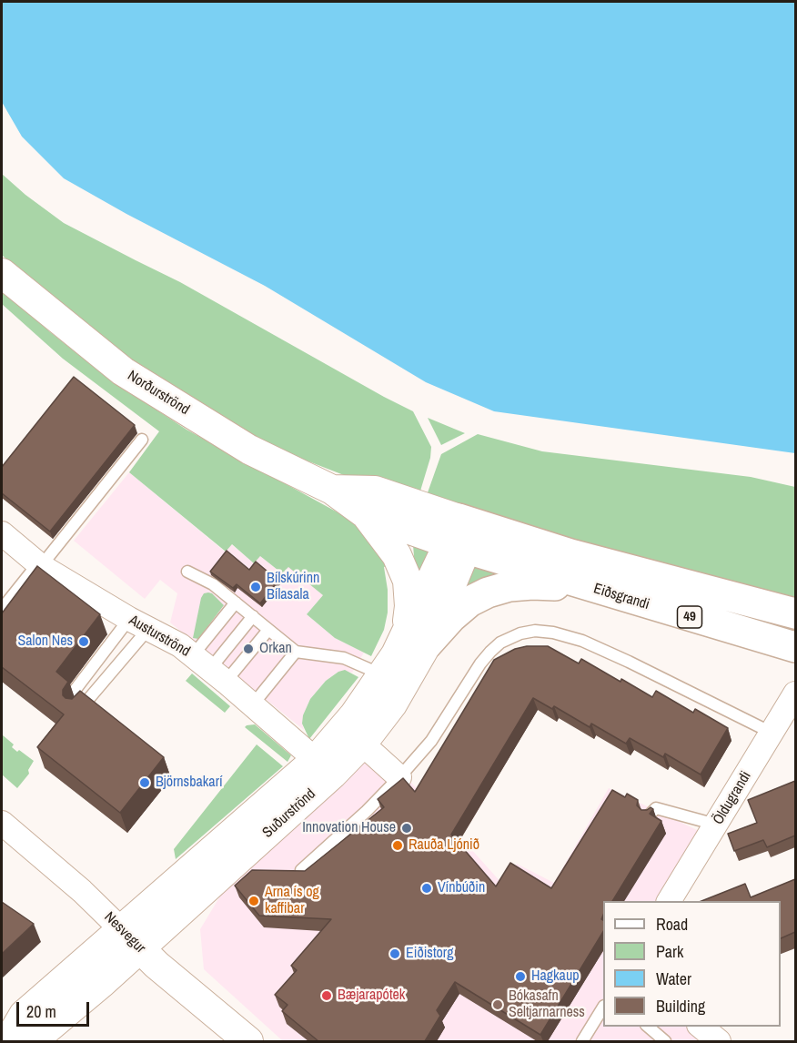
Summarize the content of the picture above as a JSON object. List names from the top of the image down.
{
  "streets": {
    "main road": ["Eiðsgrandi", "49"],
    "street": [
      "Norðurströnd",
      "Austurströnd",
      "Öldugrandi",
      "Suðurströnd",
      "Nesvegur"
    ]
  },
  "crossings": [
    ["Norðurströnd", "Eiðsgrandi"],
    ["Norðurströnd", "Suðurströnd"],
    ["Eiðsgrandi", "49"],
    ["Eiðsgrandi", "Suðurströnd"],
    ["49", "Suðurströnd"],
    ["Austurströnd", "Suðurströnd"],
    ["Suðurströnd", "Nesvegur"]
  ],
  "places": [
    "Bílskúrinn Bílasala",
    "Salon Nes",
    "Orkan",
    "Björnsbakarí",
    "Innovation House",
    "Rauða Ljónið",
    "Vínbúðin",
    "Arna ís og kaffibar",
    "Eiðistorg",
    "Hagkaup",
    "Bæjarapótek",
    "Bókasafn Seltjarnarness"
  ],
  "legend": [
    "Road",
    "Park",
    "Water",
    "Building"
  ],
  "scale_bar": "20 m"
}
